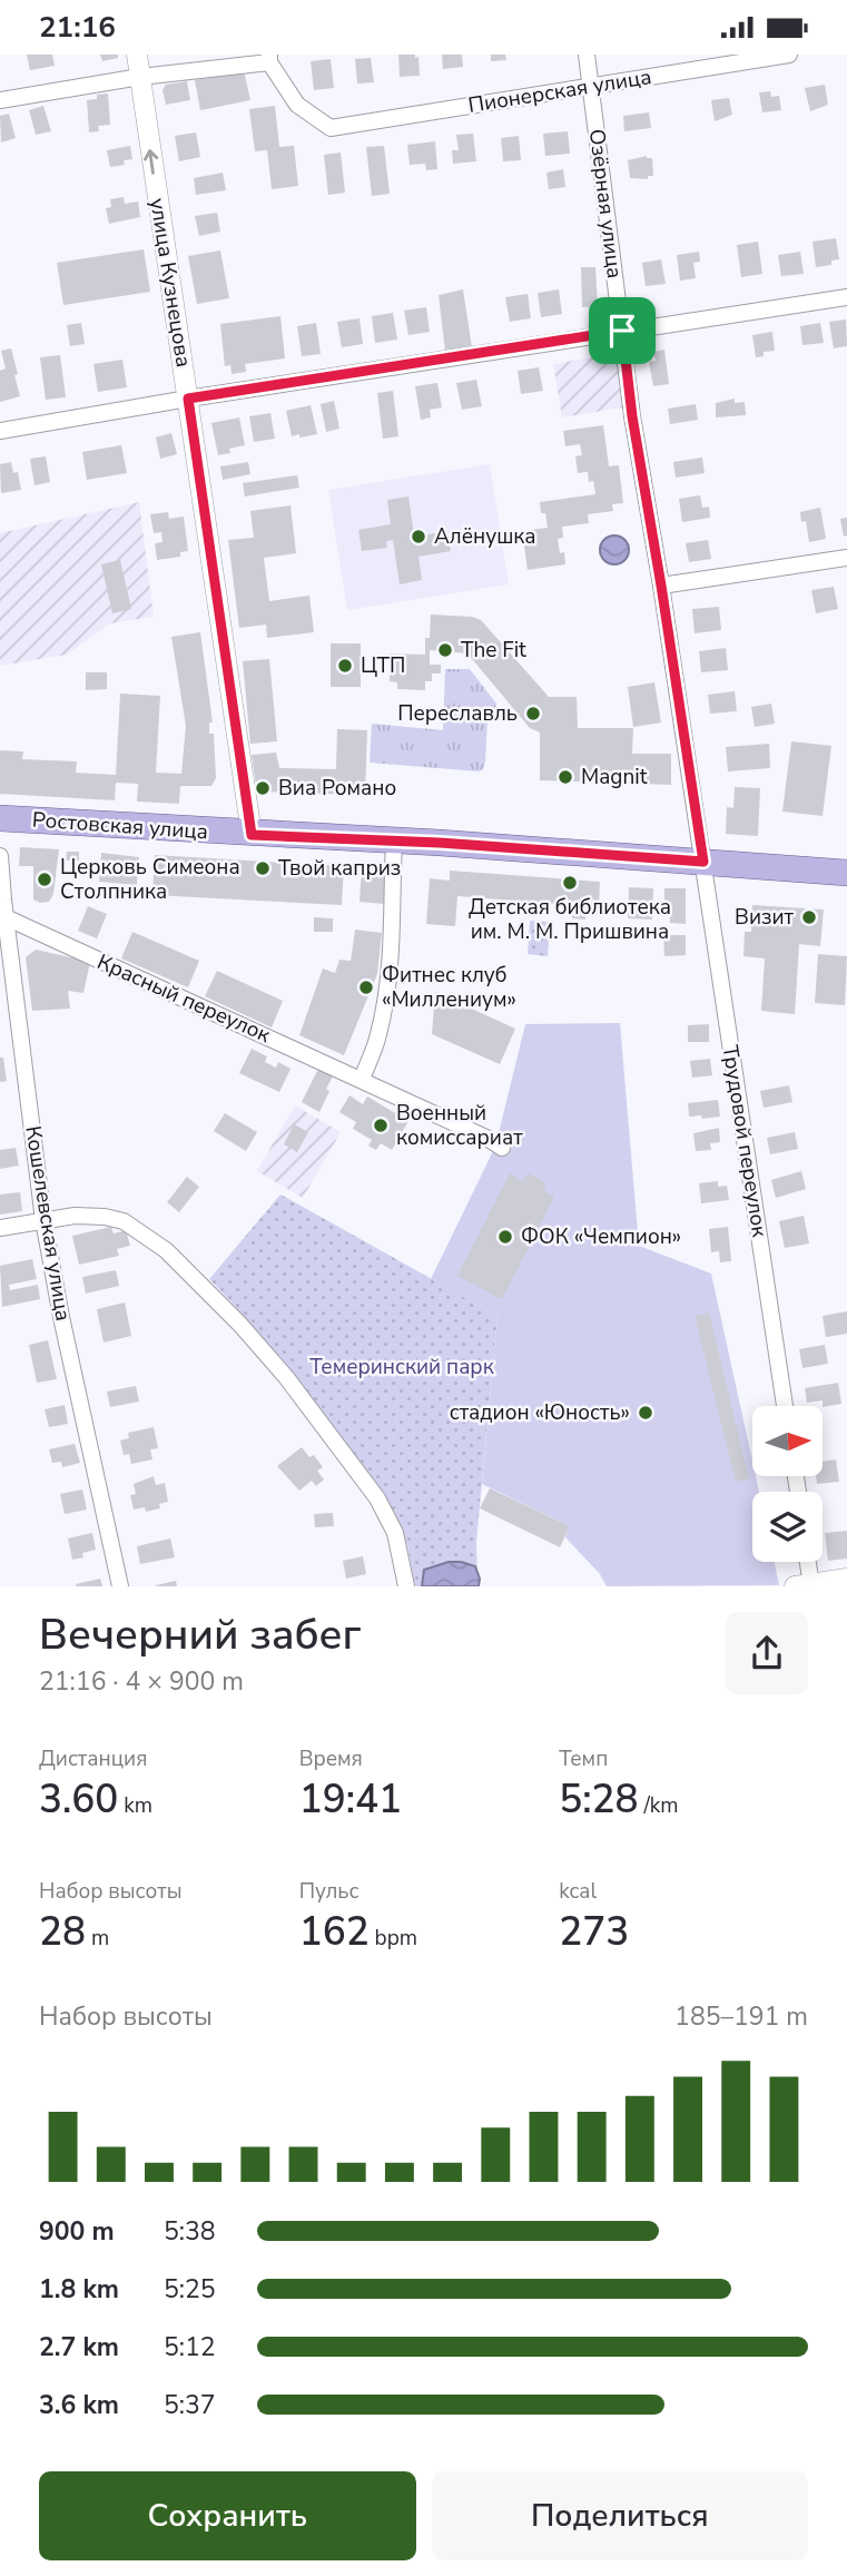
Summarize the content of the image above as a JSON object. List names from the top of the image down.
{
  "streets": {
    "main road": ["Ростовская улица"],
    "street": [
      "Пионерская улица",
      "Озёрная улица",
      "улица Кузнецова",
      "Красный переулок",
      "Трудовой переулок",
      "Кошелевская улица"
    ]
  },
  "crossings": [
    ["Пионерская улица", "Озёрная улица"],
    ["Озёрная улица", "Ростовская улица"],
    ["Озёрная улица", "Трудовой переулок"],
    ["улица Кузнецова", "Ростовская улица"],
    ["Ростовская улица", "Трудовой переулок"],
    ["Красный переулок", "Кошелевская улица"]
  ],
  "one_way": ["улица Кузнецова"],
  "parks": ["Темеринский парк"],
  "places": [
    "Алёнушка",
    "The Fit",
    "ЦТП",
    "Переславль",
    "Magnit",
    "Виа Романо",
    "Твой каприз",
    "Церковь Симеона Столпника",
    "Детская библиотека им. М. М. Пришвина",
    "Визит",
    "Фитнес клуб «Миллениум»",
    "Военный комиссариат",
    "ФОК «Чемпион»",
    "стадион «Юность»"
  ],
  "north": "right",
  "page": {
    "status": "21:16",
    "heading": ["Вечерний забег", "21:16 · 4 × 900 m"],
    "stats": [
      ["Дистанция", "3.60 km"],
      ["Время", "19:41"],
      ["Темп", "5:28 /km"],
      ["Набор высоты", "28 m"],
      ["Пульс", "162 bpm"],
      ["kcal", "273"]
    ],
    "chart": ["Набор высоты", "185–191 m"],
    "list": [
      {
        "name": "900 m",
        "note": "5:38"
      },
      {
        "name": "1.8 km",
        "note": "5:25"
      },
      {
        "name": "2.7 km",
        "note": "5:12"
      },
      {
        "name": "3.6 km",
        "note": "5:37"
      }
    ],
    "buttons": ["Сохранить", "Поделиться"]
  }
}
